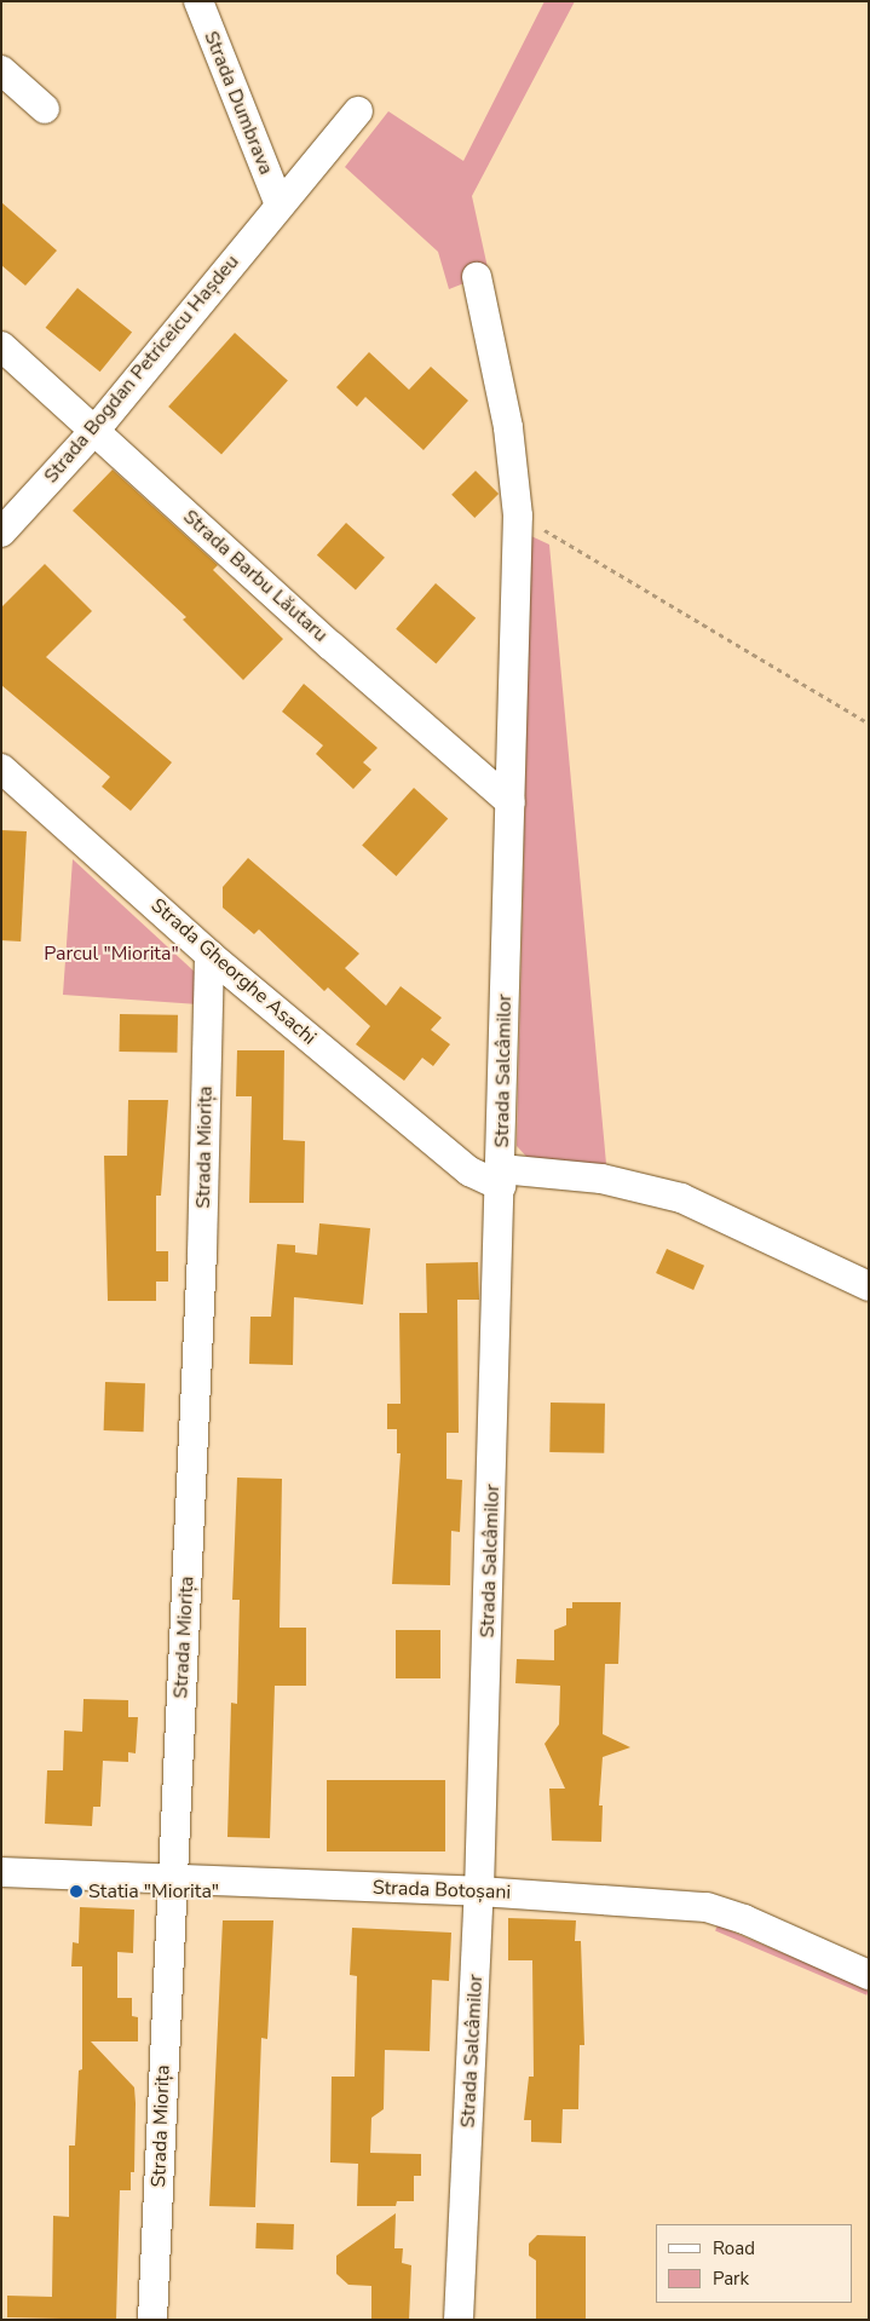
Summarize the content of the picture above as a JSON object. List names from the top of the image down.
{
  "streets": {
    "street": [
      "Strada Dumbrava",
      "Strada Bogdan Petriceicu Hașdeu",
      "Strada Barbu Lăutaru",
      "Strada Gheorghe Asachi",
      "Strada Salcâmilor",
      "Strada Miorița",
      "Strada Botoșani"
    ]
  },
  "crossings": [
    ["Strada Dumbrava", "Strada Bogdan Petriceicu Hașdeu"],
    ["Strada Bogdan Petriceicu Hașdeu", "Strada Barbu Lăutaru"],
    ["Strada Barbu Lăutaru", "Strada Salcâmilor"],
    ["Strada Gheorghe Asachi", "Strada Salcâmilor"],
    ["Strada Gheorghe Asachi", "Strada Miorița"],
    ["Strada Salcâmilor", "Strada Botoșani"],
    ["Strada Miorița", "Strada Botoșani"]
  ],
  "parks": ["Parcul \"Miorita\""],
  "places": ["Statia \"Miorita\""],
  "legend": ["Road", "Park"]
}
